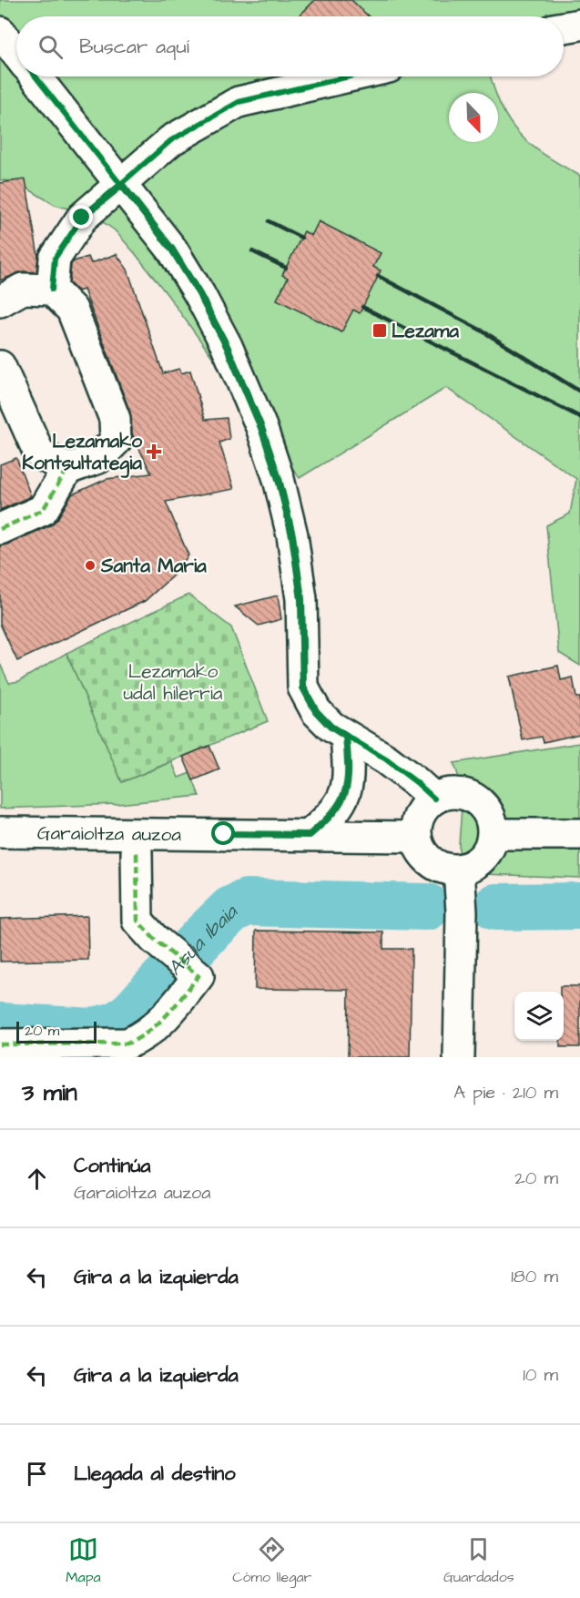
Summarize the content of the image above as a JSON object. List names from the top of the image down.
{
  "streets": {
    "street": ["Garaioltza auzoa"]
  },
  "water": ["Asua Ibaia"],
  "parks": ["Lezamako udal hilerria"],
  "places": {
    "transit": ["Lezama"],
    "health": ["Lezamako Kontsultategia"],
    "other": ["Santa Maria"]
  },
  "scale_bar": "20 m",
  "north": "bottom right",
  "page": {
    "search": "Buscar aquí",
    "scale": "20 m",
    "heading": ["3 min", "A pie · 210 m"],
    "list": [
      ["Continúa", "Garaioltza auzoa", "20 m"],
      ["Gira a la izquierda", "180 m"],
      ["Gira a la izquierda", "10 m"],
      "Llegada al destino"
    ],
    "nav": ["Mapa", "Cómo llegar", "Guardados"]
  }
}
